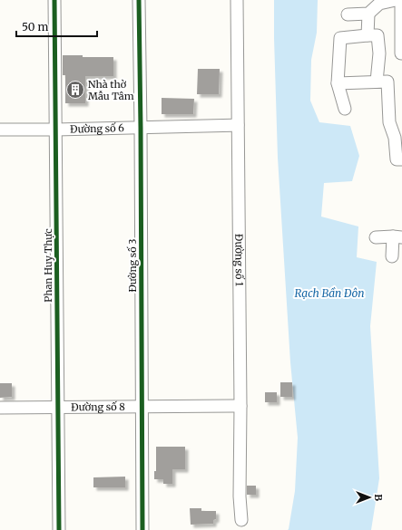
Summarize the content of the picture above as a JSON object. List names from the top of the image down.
{
  "streets": {
    "street": [
      "Đường số 6",
      "Đường số 1",
      "Phan Huy Thực",
      "Đường số 3",
      "Đường số 8"
    ]
  },
  "crossings": [
    ["Đường số 6", "Đường số 1"],
    ["Đường số 6", "Phan Huy Thực"],
    ["Đường số 6", "Đường số 3"],
    ["Đường số 1", "Đường số 8"],
    ["Phan Huy Thực", "Đường số 8"],
    ["Đường số 3", "Đường số 8"]
  ],
  "water": ["Rạch Bần Đôn"],
  "places": {
    "building": ["Nhà thờ Mẫu Tâm"]
  },
  "scale_bar": "50 m",
  "north": "right"
}
